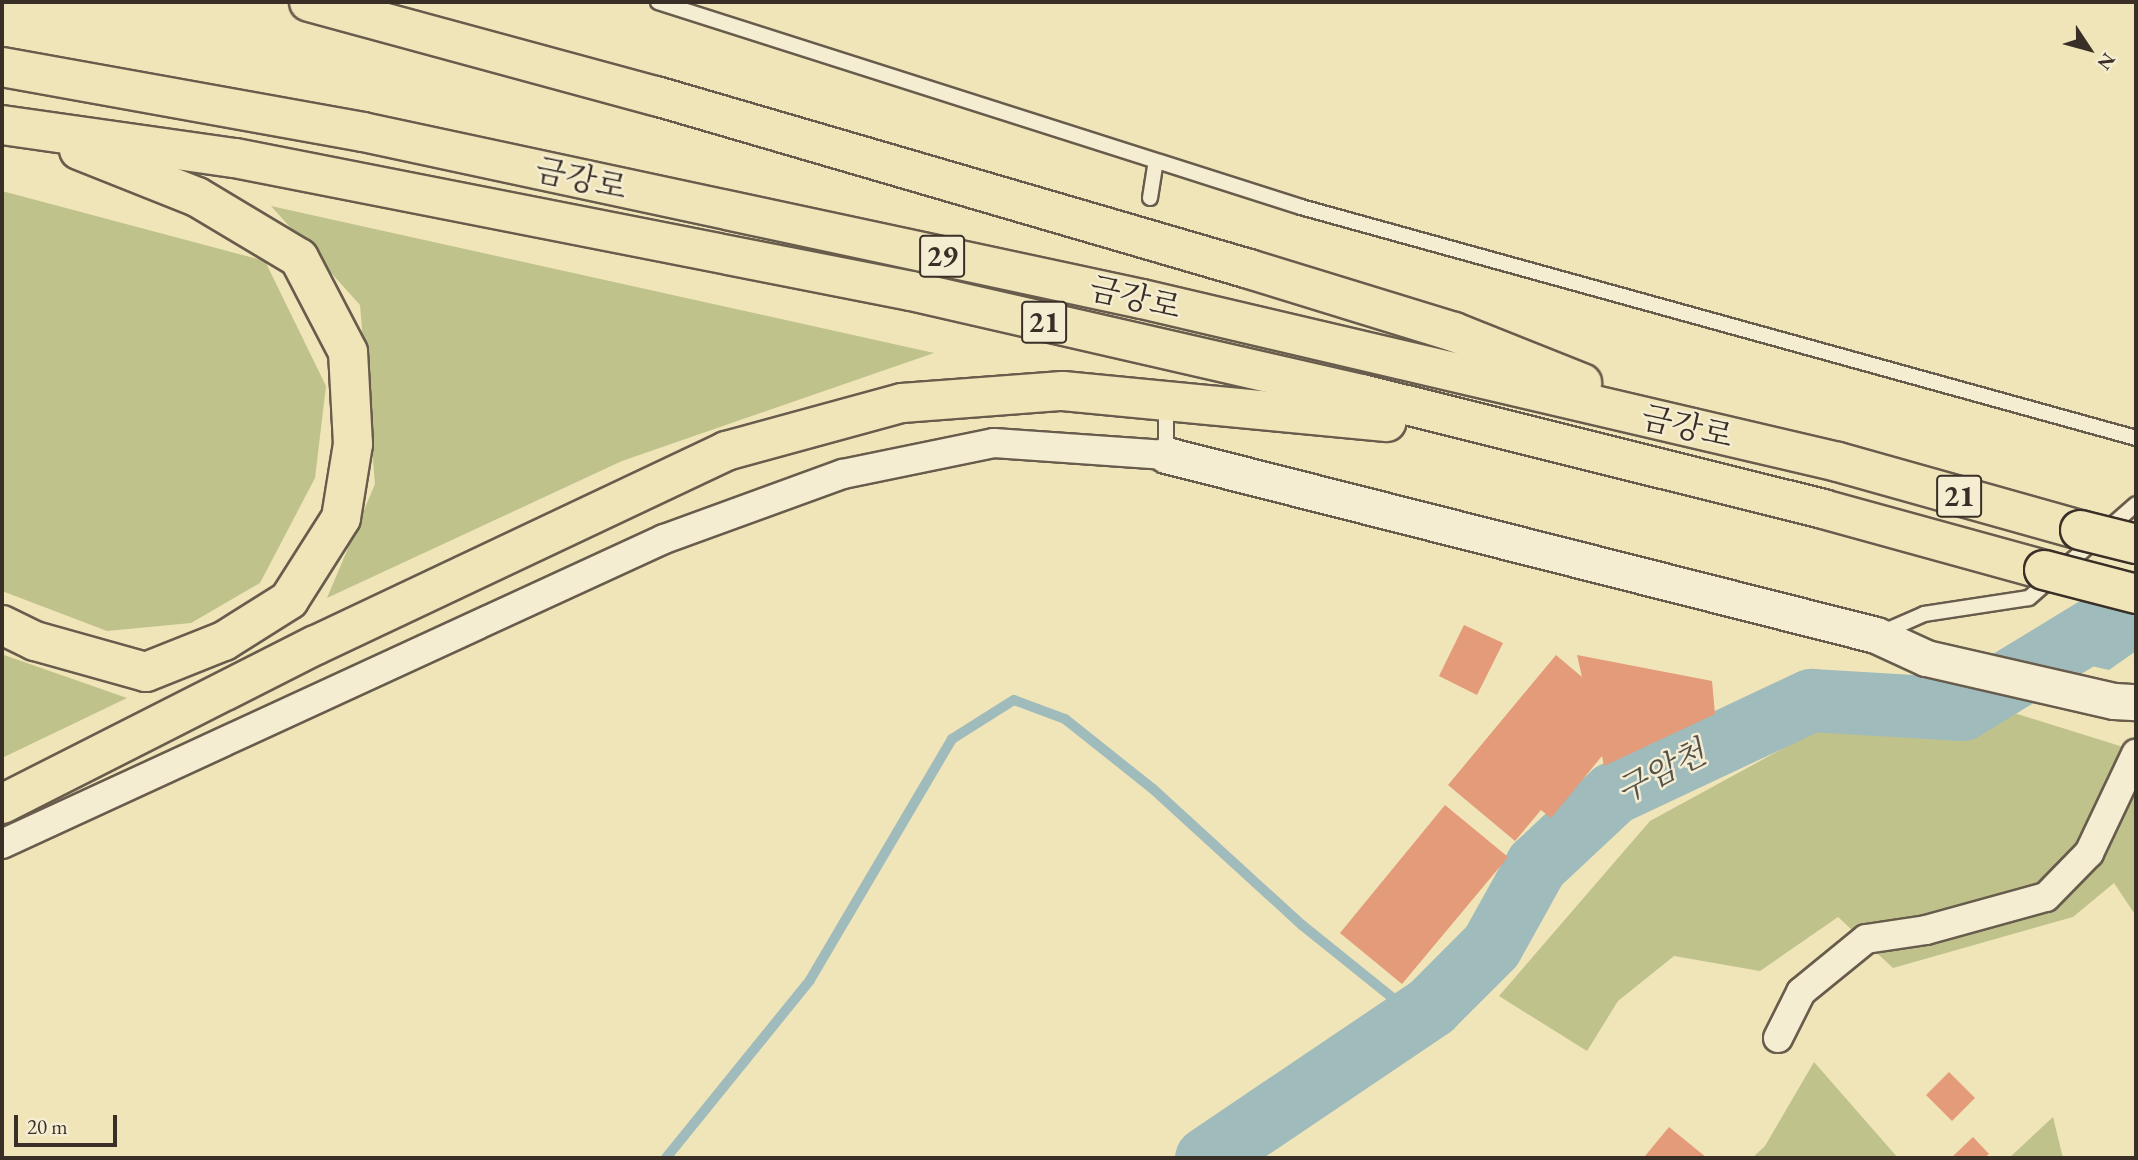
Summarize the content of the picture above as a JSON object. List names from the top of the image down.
{
  "streets": {
    "highway": ["금강로", "29", "21"]
  },
  "water": ["구암천"],
  "scale_bar": "20 m",
  "north": "bottom right"
}
